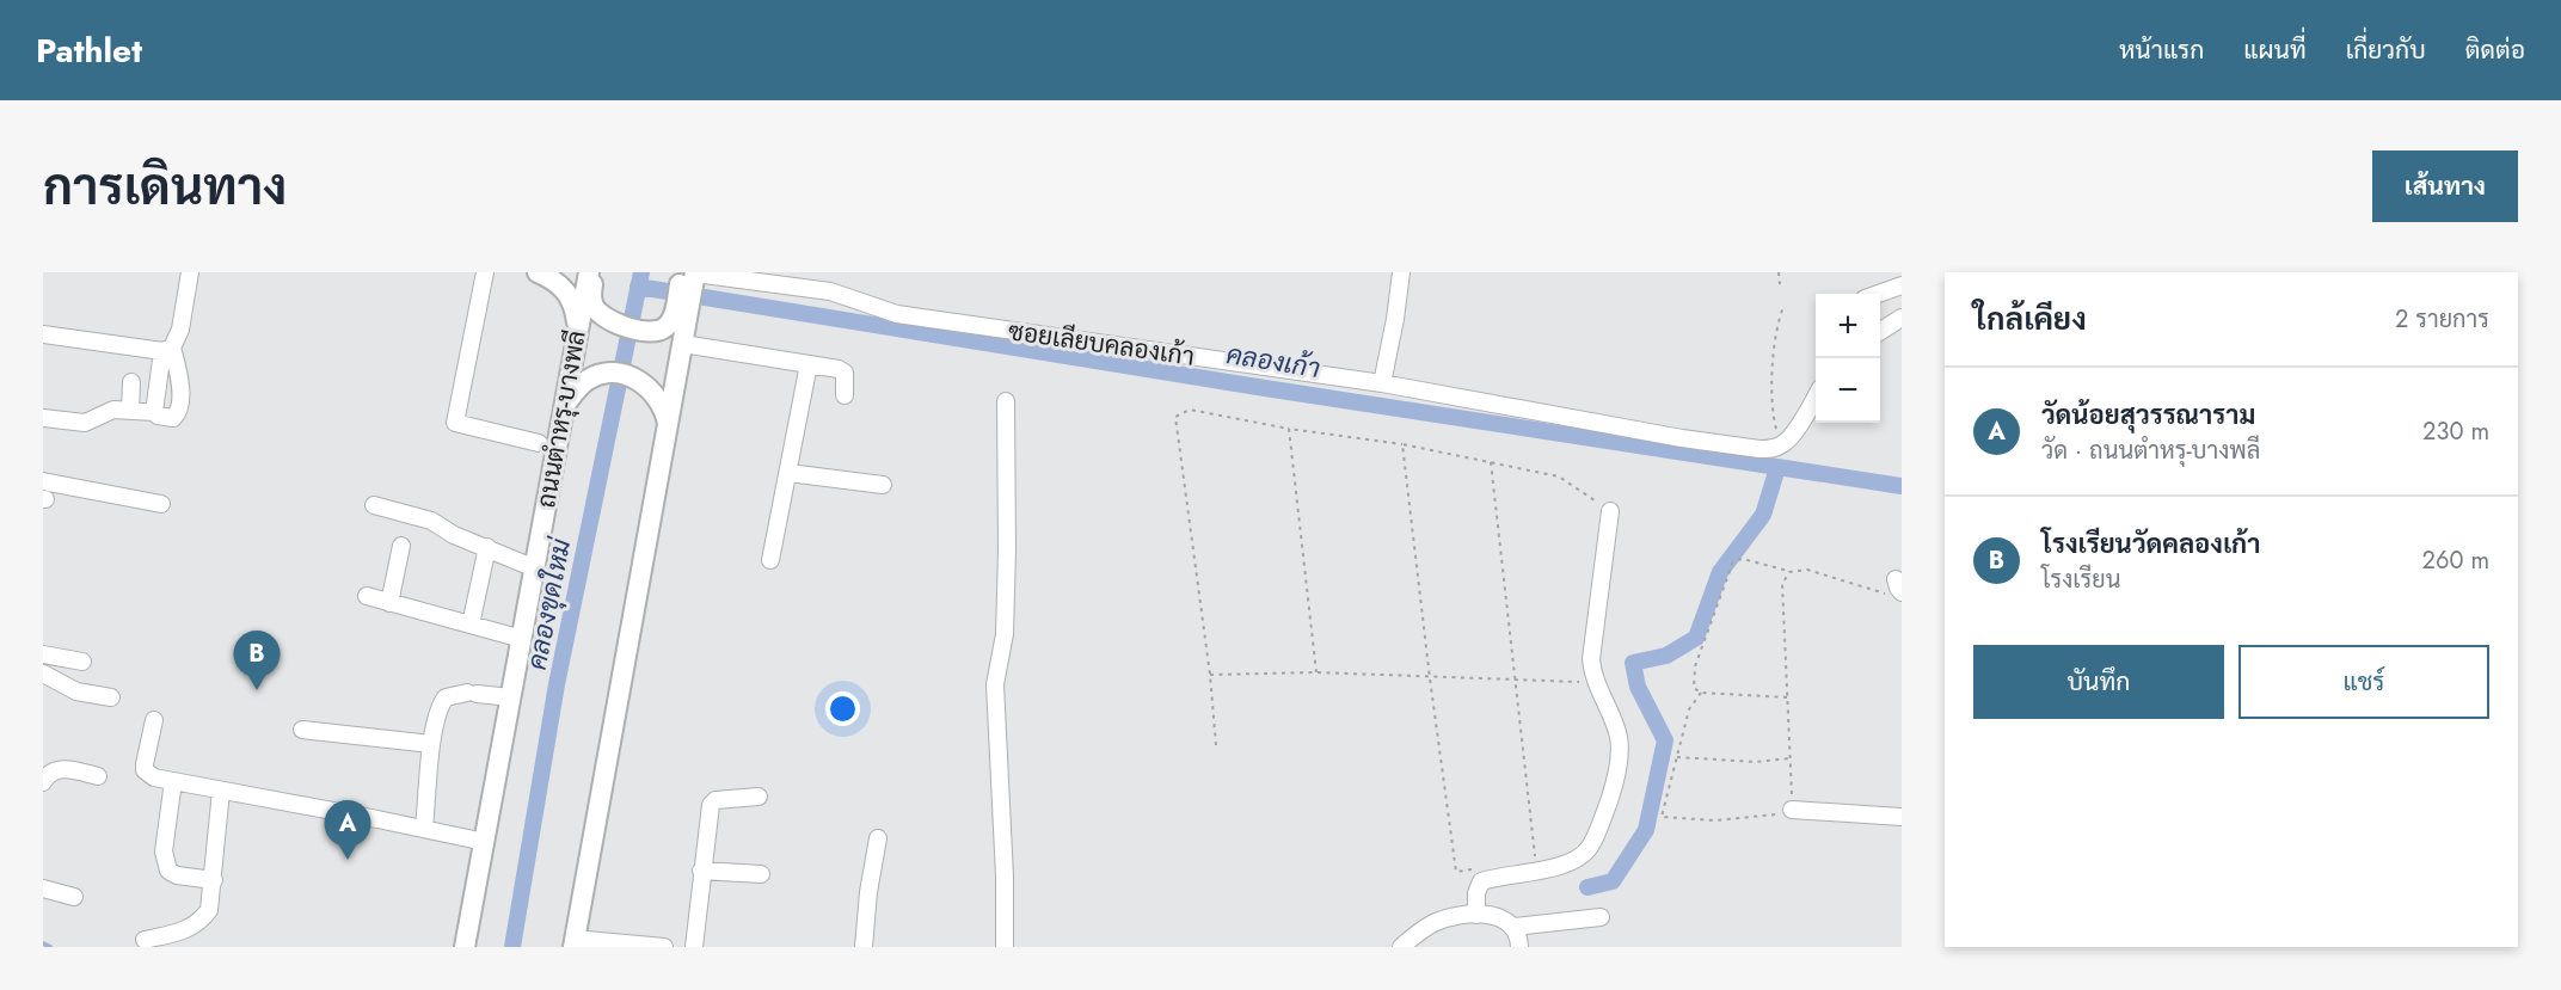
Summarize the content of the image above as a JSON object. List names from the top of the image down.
{
  "streets": {
    "main road": ["ถนนตำหรุ-บางพลี"],
    "street": ["ซอยเลียบคลองเก้า"]
  },
  "water": ["คลองเก้า", "คลองขุดใหม่"],
  "page": {
    "header": "Pathlet",
    "nav": [
      "หน้าแรก",
      "แผนที่",
      "เกี่ยวกับ",
      "ติดต่อ"
    ],
    "title": "การเดินทาง",
    "buttons": [
      "เส้นทาง",
      ["บันทึก", "แชร์"]
    ],
    "heading": ["ใกล้เคียง", "2 รายการ"],
    "map_buttons": ["+", "−"],
    "list": [
      {
        "mark": "A",
        "name": "วัดน้อยสุวรรณาราม",
        "note": "วัด · ถนนตำหรุ-บางพลี",
        "value": "230 m"
      },
      {
        "mark": "B",
        "name": "โรงเรียนวัดคลองเก้า",
        "note": "โรงเรียน",
        "value": "260 m"
      }
    ],
    "pins": ["B", "A"]
  }
}
